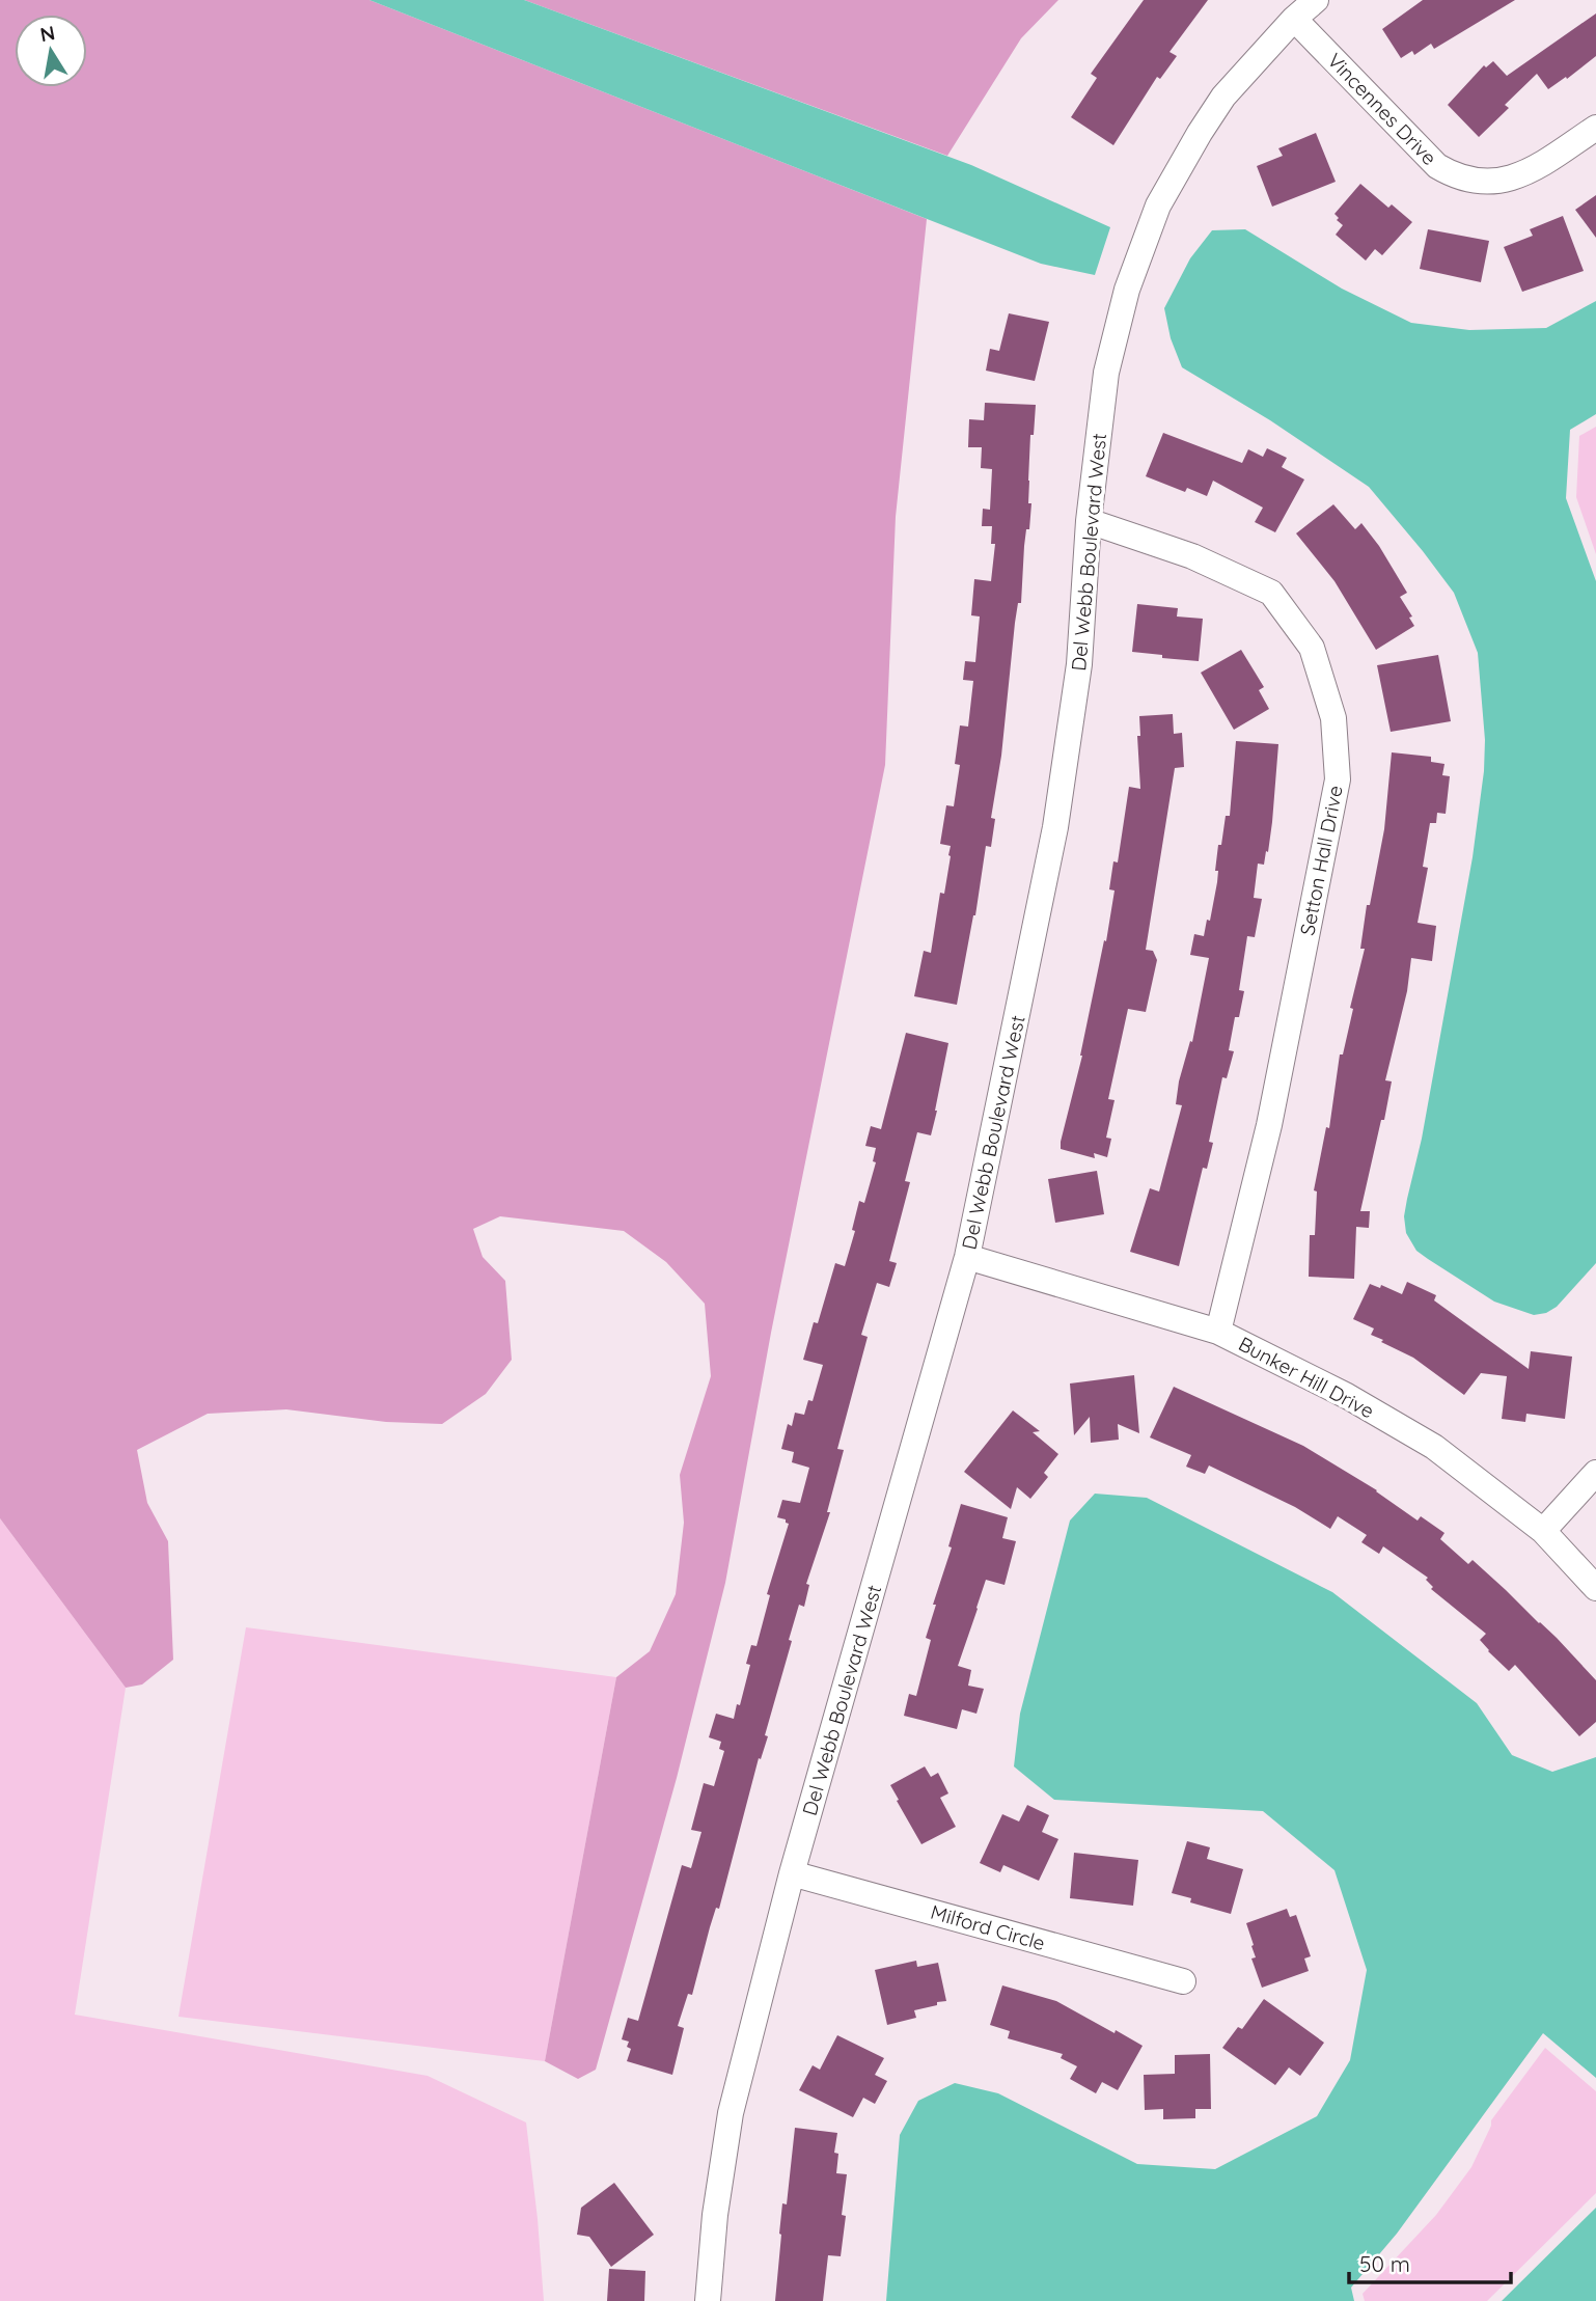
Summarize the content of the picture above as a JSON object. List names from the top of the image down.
{
  "streets": {
    "street": [
      "Vincennes Drive",
      "Del Webb Boulevard West",
      "Setton Hall Drive",
      "Bunker Hill Drive",
      "Milford Circle"
    ]
  },
  "crossings": [
    ["Vincennes Drive", "Del Webb Boulevard West"],
    ["Del Webb Boulevard West", "Setton Hall Drive"],
    ["Del Webb Boulevard West", "Bunker Hill Drive"],
    ["Del Webb Boulevard West", "Milford Circle"],
    ["Setton Hall Drive", "Bunker Hill Drive"]
  ],
  "scale_bar": "50 m",
  "north": "top"
}
